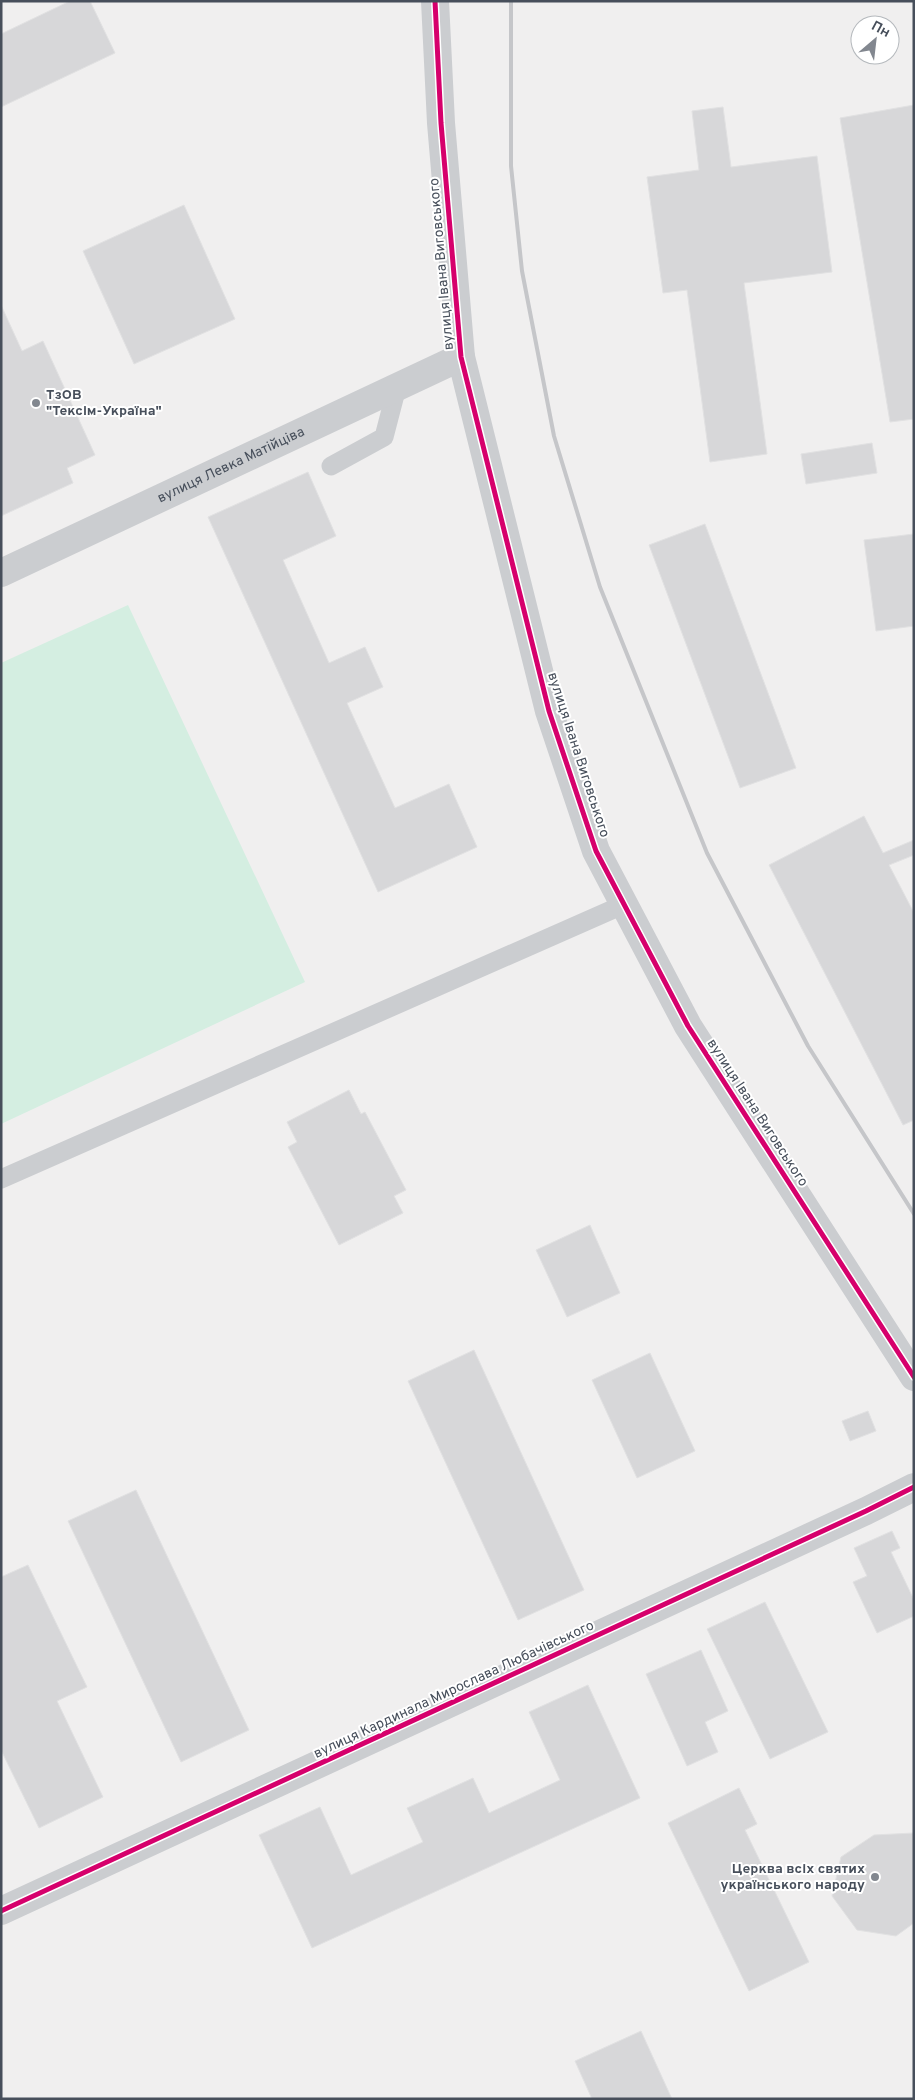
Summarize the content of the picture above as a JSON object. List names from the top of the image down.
{
  "streets": {
    "street": ["вулиця Івана Виговського", "вулиця Левка Матійціва", "вулиця Кардинала Мирослава Любачівського"]
  },
  "crossings": [
    ["вулиця Івана Виговського", "вулиця Левка Матійціва"]
  ],
  "places": ["ТзОВ \"Тексім-Україна\"", "Церква всіх святих українського народу"],
  "north": "top right"
}
